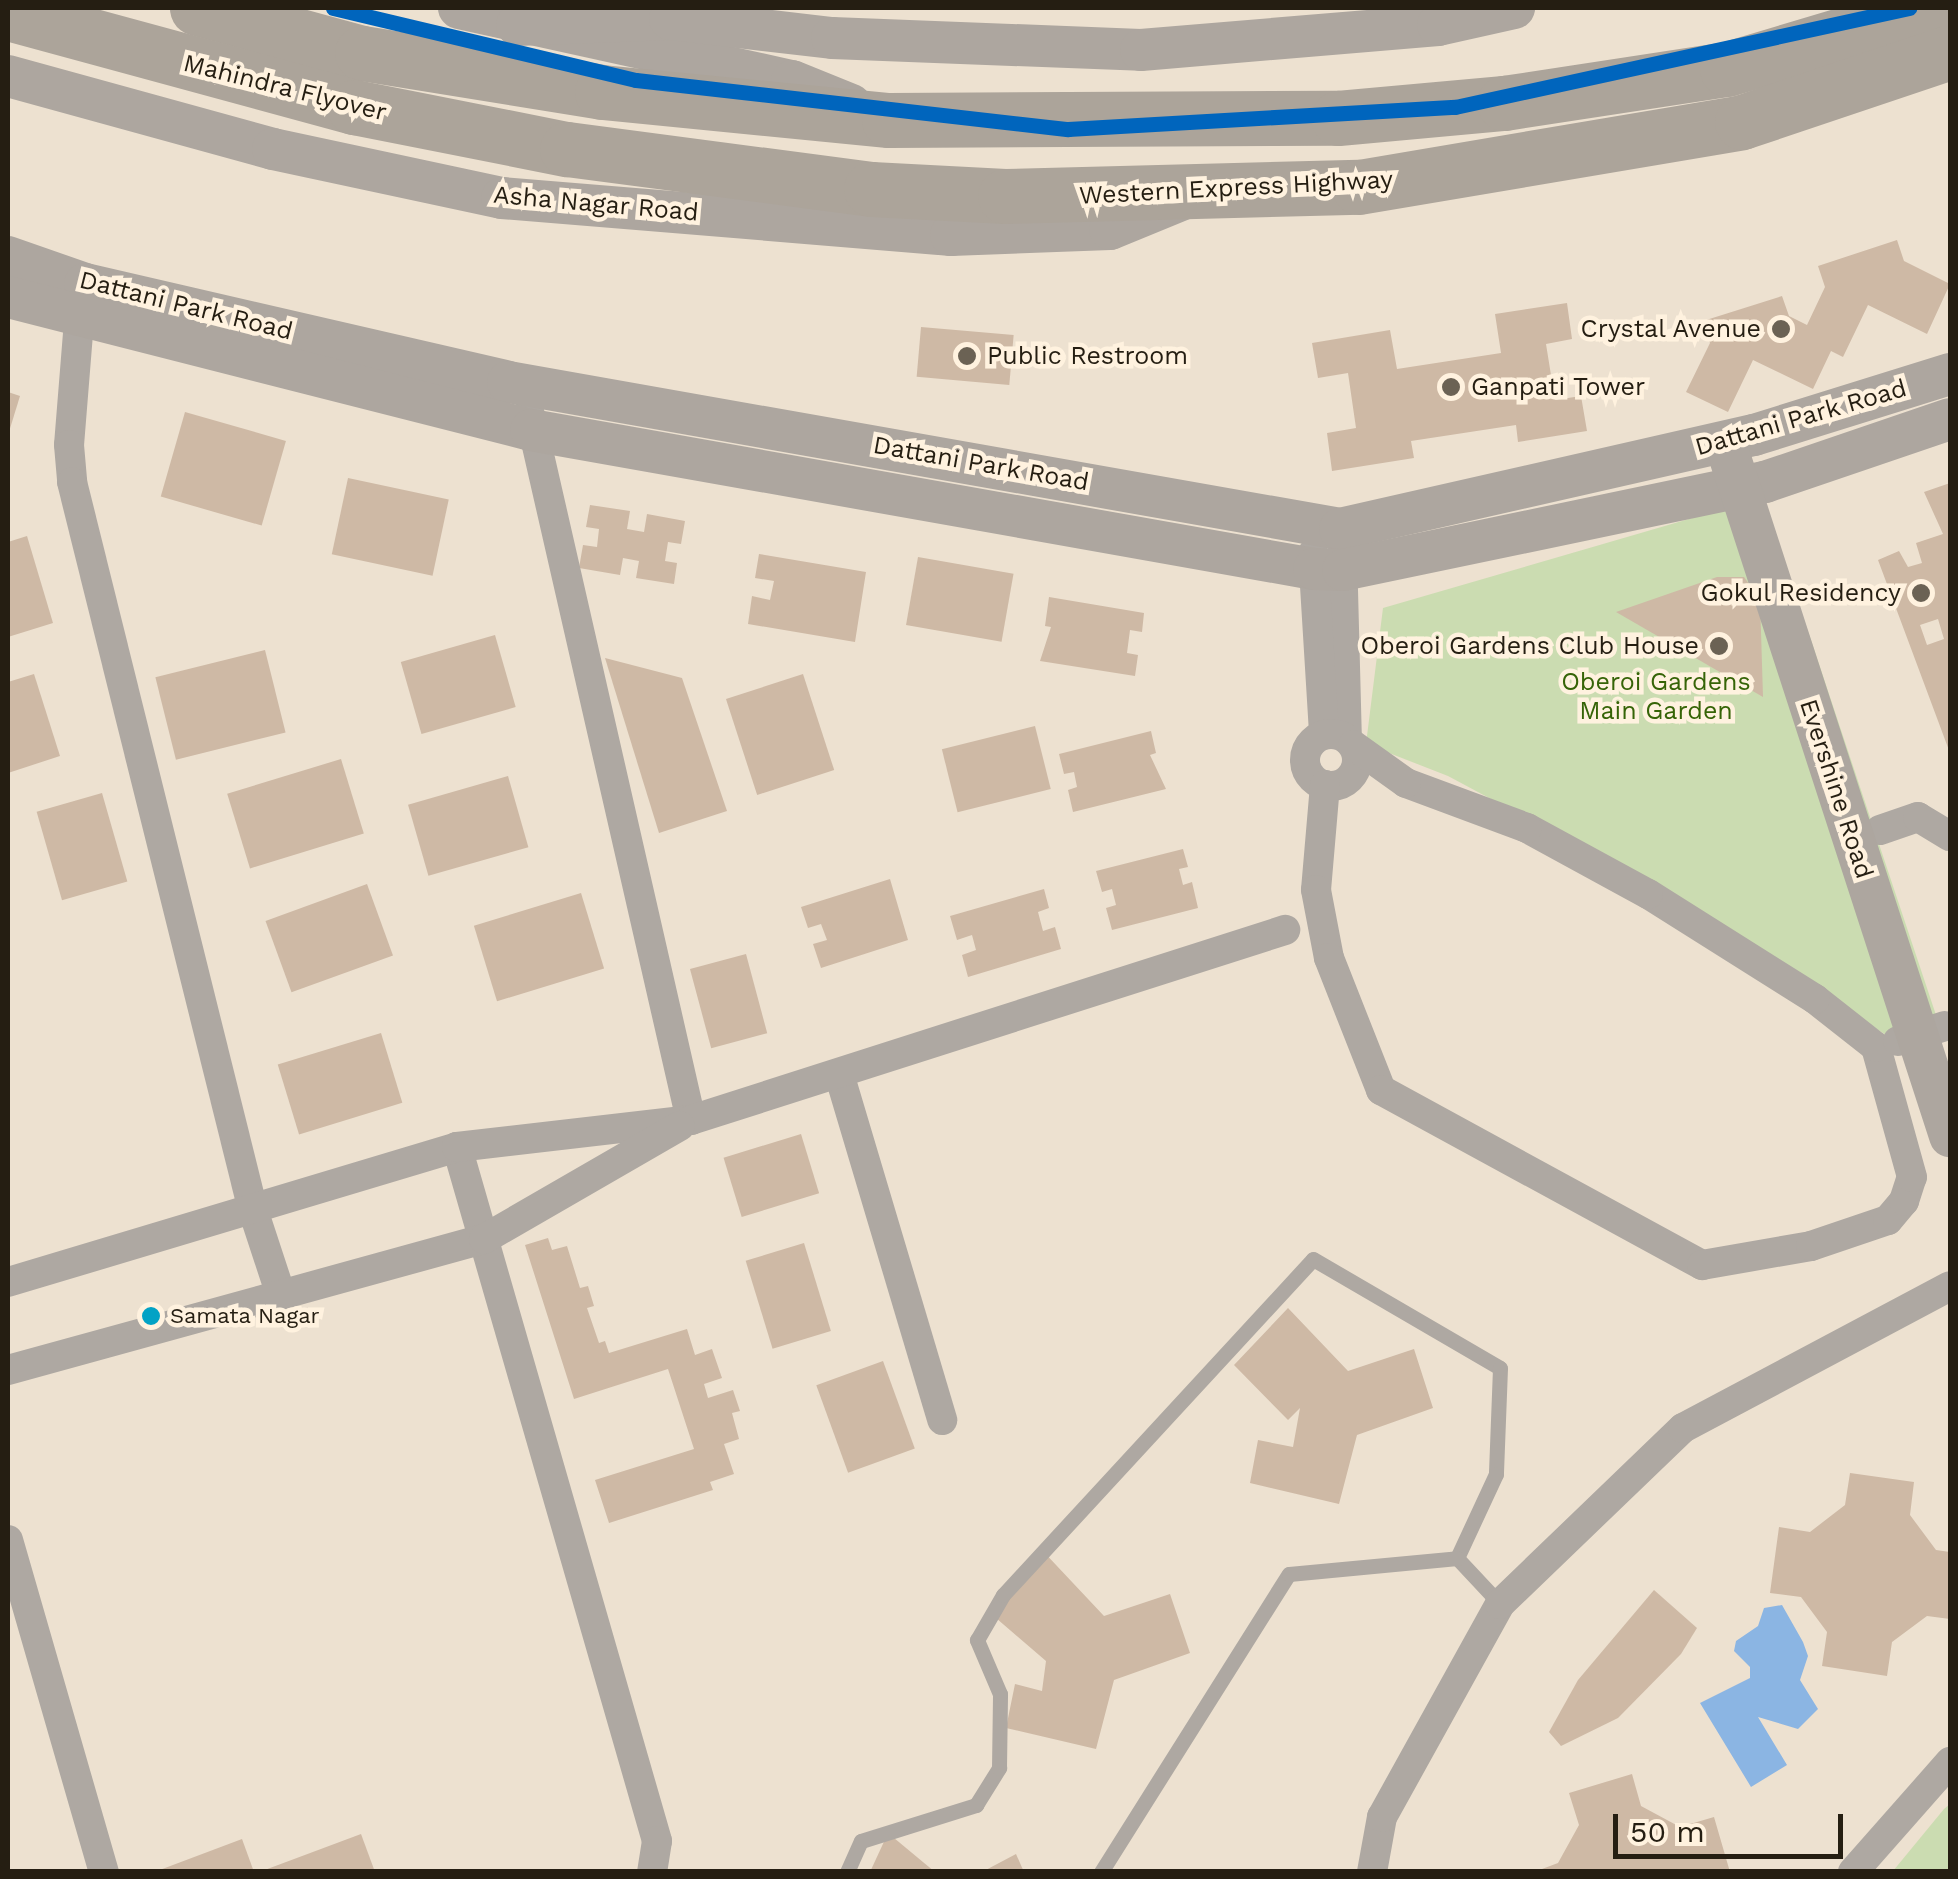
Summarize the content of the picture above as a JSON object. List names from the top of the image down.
{
  "streets": {
    "highway": ["Mahindra Flyover", "Western Express Highway"],
    "street": ["Asha Nagar Road", "Dattani Park Road", "Evershine Road"]
  },
  "crossings": [
    ["Mahindra Flyover", "Western Express Highway"],
    ["Western Express Highway", "Asha Nagar Road"],
    ["Dattani Park Road", "Evershine Road"]
  ],
  "parks": ["Oberoi Gardens Main Garden"],
  "places": [
    "Crystal Avenue",
    "Public Restroom",
    "Ganpati Tower",
    "Gokul Residency",
    "Oberoi Gardens Club House",
    "Samata Nagar"
  ],
  "scale_bar": "50 m"
}
